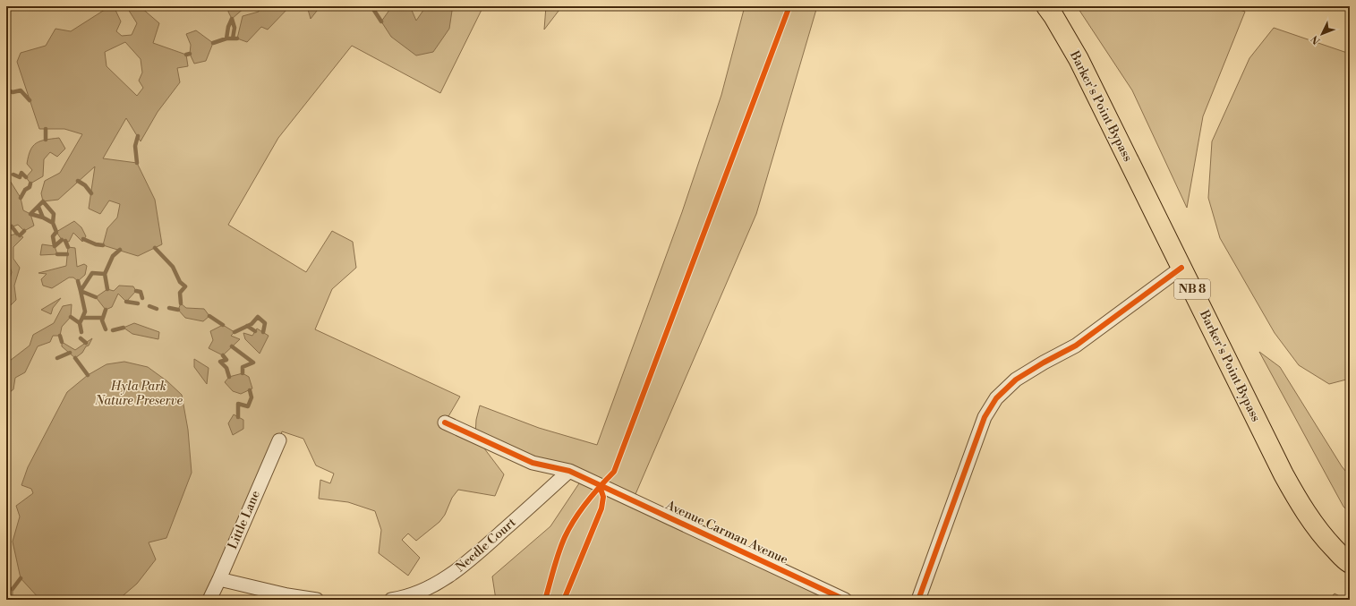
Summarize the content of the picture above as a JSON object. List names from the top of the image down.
{
  "streets": {
    "highway": ["Barker's Point Bypass", "NB 8"],
    "street": ["Little Lane", "Avenue Carman Avenue", "Needle Court"]
  },
  "crossings": [
    ["Avenue Carman Avenue", "Needle Court"]
  ],
  "parks": ["Hyla Park Nature Preserve"],
  "north": "bottom left"
}
